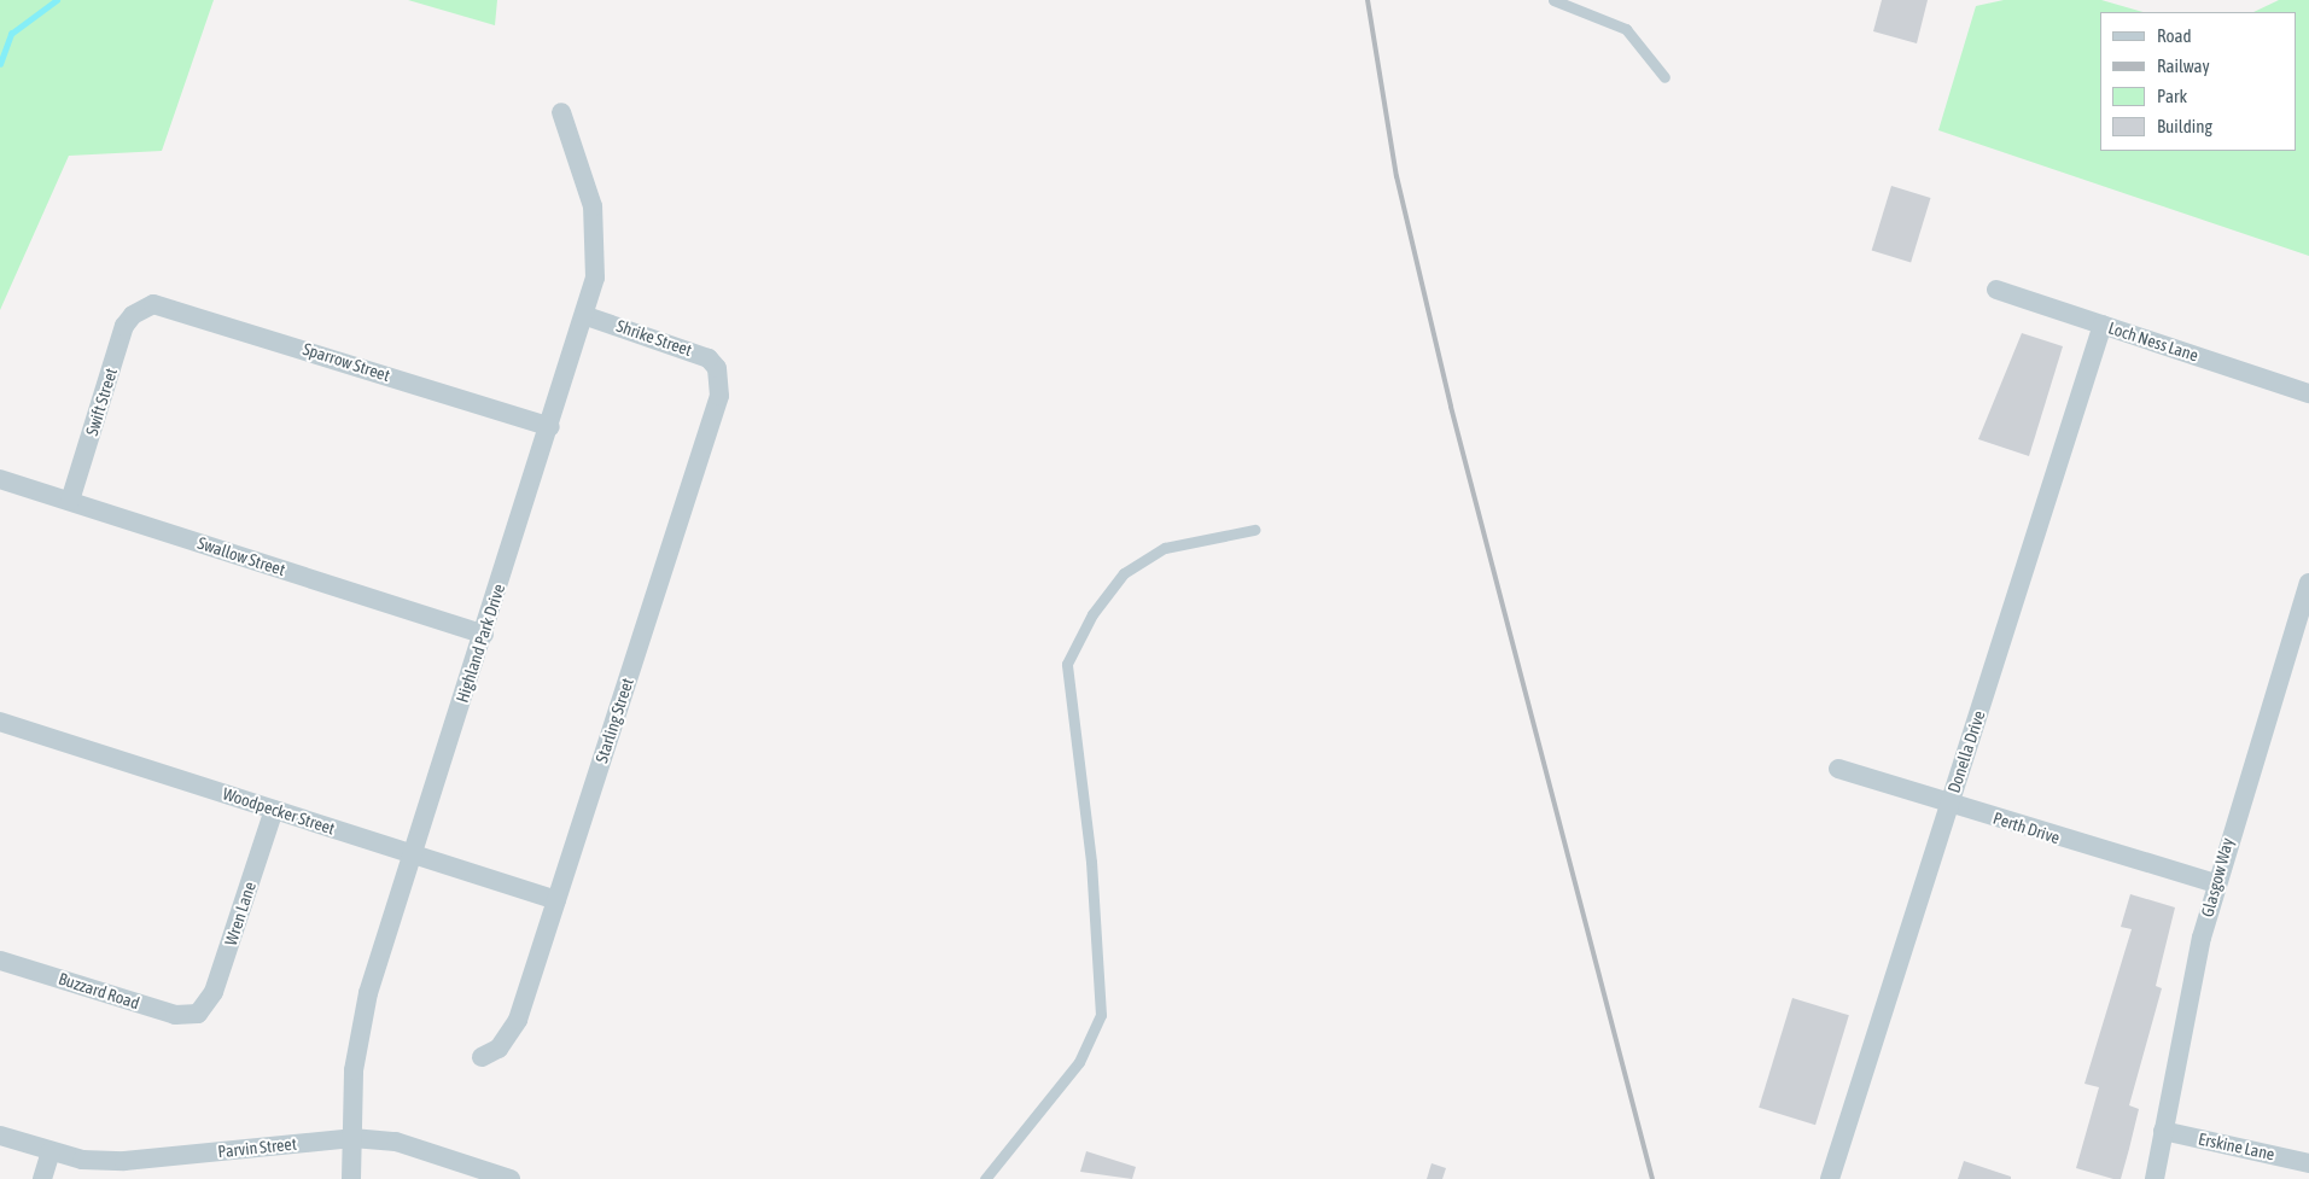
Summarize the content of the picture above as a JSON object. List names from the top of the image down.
{
  "streets": {
    "street": [
      "Shrike Street",
      "Loch Ness Lane",
      "Sparrow Street",
      "Swift Street",
      "Swallow Street",
      "Highland Park Drive",
      "Starling Street",
      "Donella Drive",
      "Woodpecker Street",
      "Perth Drive",
      "Glasgow Way",
      "Wren Lane",
      "Buzzard Road",
      "Erskine Lane",
      "Parvin Street"
    ]
  },
  "crossings": [
    ["Shrike Street", "Highland Park Drive"],
    ["Shrike Street", "Starling Street"],
    ["Loch Ness Lane", "Donella Drive"],
    ["Sparrow Street", "Swift Street"],
    ["Sparrow Street", "Highland Park Drive"],
    ["Swift Street", "Swallow Street"],
    ["Swallow Street", "Highland Park Drive"],
    ["Highland Park Drive", "Woodpecker Street"],
    ["Highland Park Drive", "Parvin Street"],
    ["Starling Street", "Woodpecker Street"],
    ["Donella Drive", "Perth Drive"],
    ["Woodpecker Street", "Wren Lane"],
    ["Perth Drive", "Glasgow Way"],
    ["Glasgow Way", "Erskine Lane"],
    ["Wren Lane", "Buzzard Road"]
  ],
  "legend": [
    "Road",
    "Railway",
    "Park",
    "Building"
  ]
}
